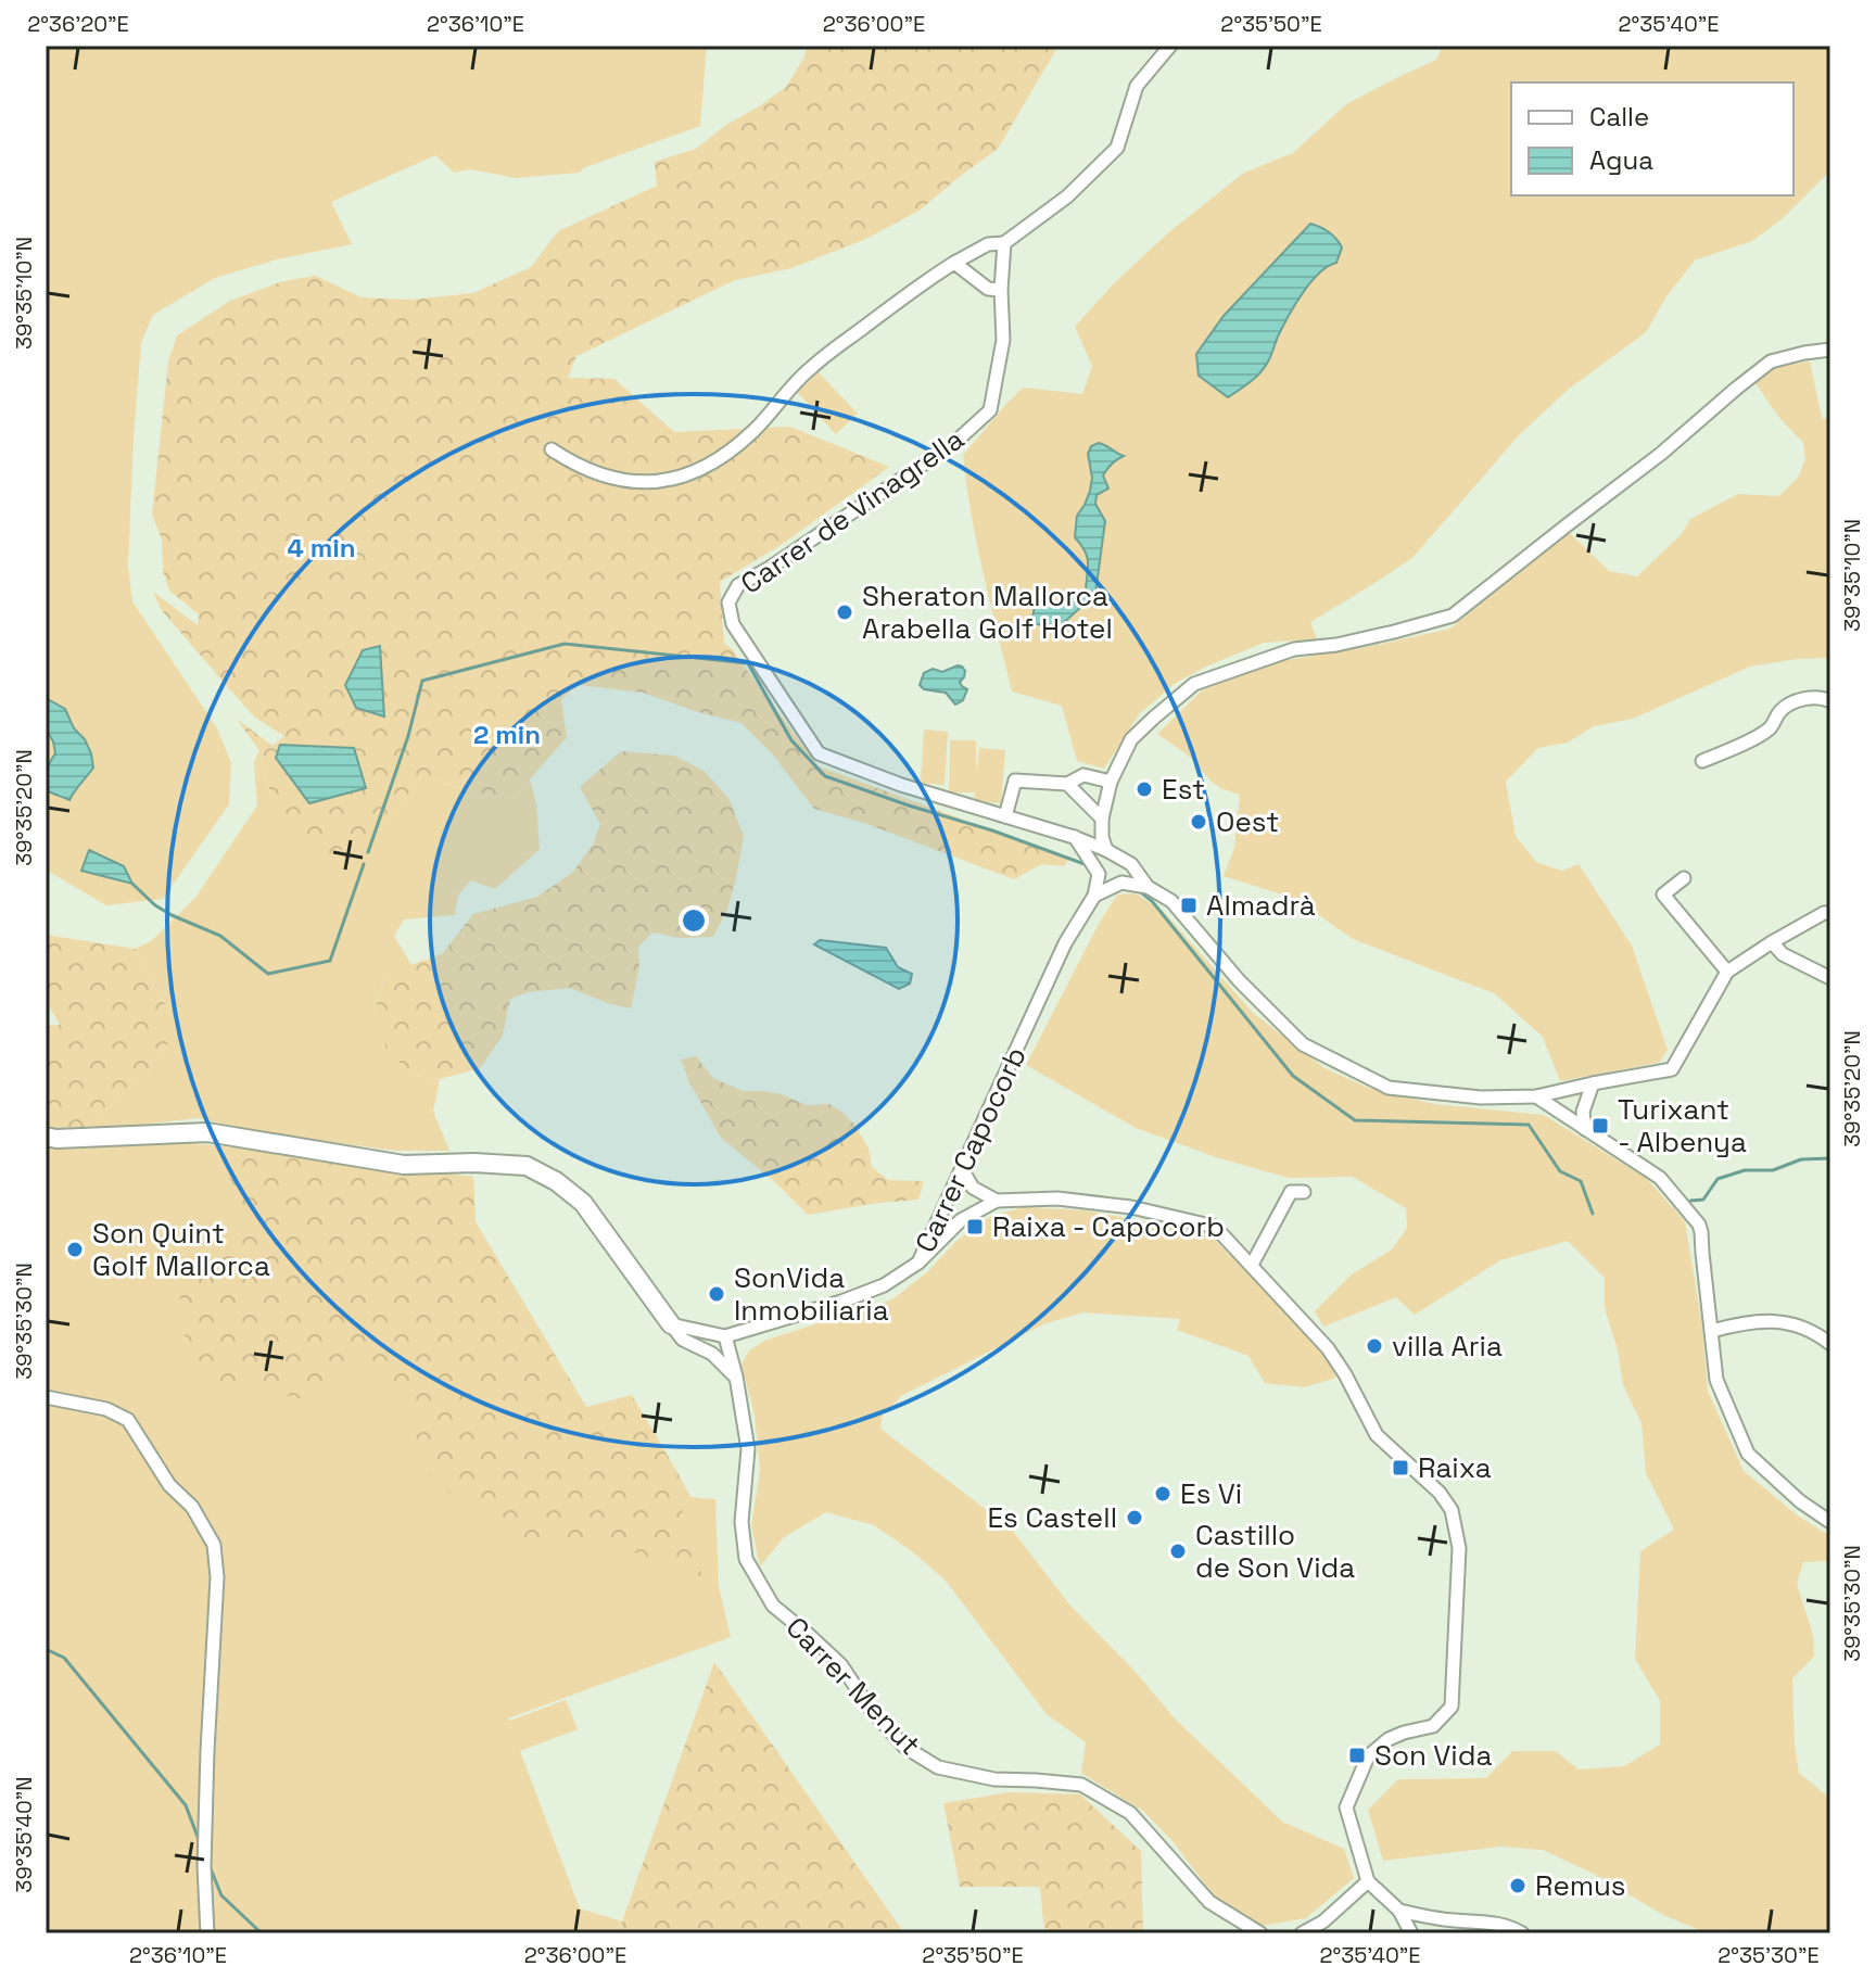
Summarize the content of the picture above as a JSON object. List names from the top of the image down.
{
  "streets": {
    "street": ["Carrer de Vinagrella", "Carrer Capocorb", "Carrer Menut"]
  },
  "crossings": [
    ["Carrer Capocorb", "Carrer Menut"]
  ],
  "places": {
    "other": [
      "Sheraton Mallorca Arabella Golf Hotel",
      "Est",
      "Oest",
      "Son Quint Golf Mallorca",
      "SonVida Inmobiliaria",
      "villa Aria",
      "Es Vi",
      "Es Castell",
      "Castillo de Son Vida",
      "Remus"
    ],
    "transit": [
      "Almadrà",
      "Turixant - Albenya",
      "Raixa - Capocorb",
      "Raixa",
      "Son Vida"
    ]
  },
  "legend": ["Calle", "Agua"],
  "coordinates": [
    "2°36'20\"E",
    "2°36'10\"E",
    "2°36'00\"E",
    "2°35'50\"E",
    "2°35'40\"E",
    "39°35'10\"N",
    "39°35'20\"N",
    "39°35'30\"N",
    "39°35'40\"N",
    "2°35'30\"E"
  ],
  "rings": ["4 min", "2 min"]
}
